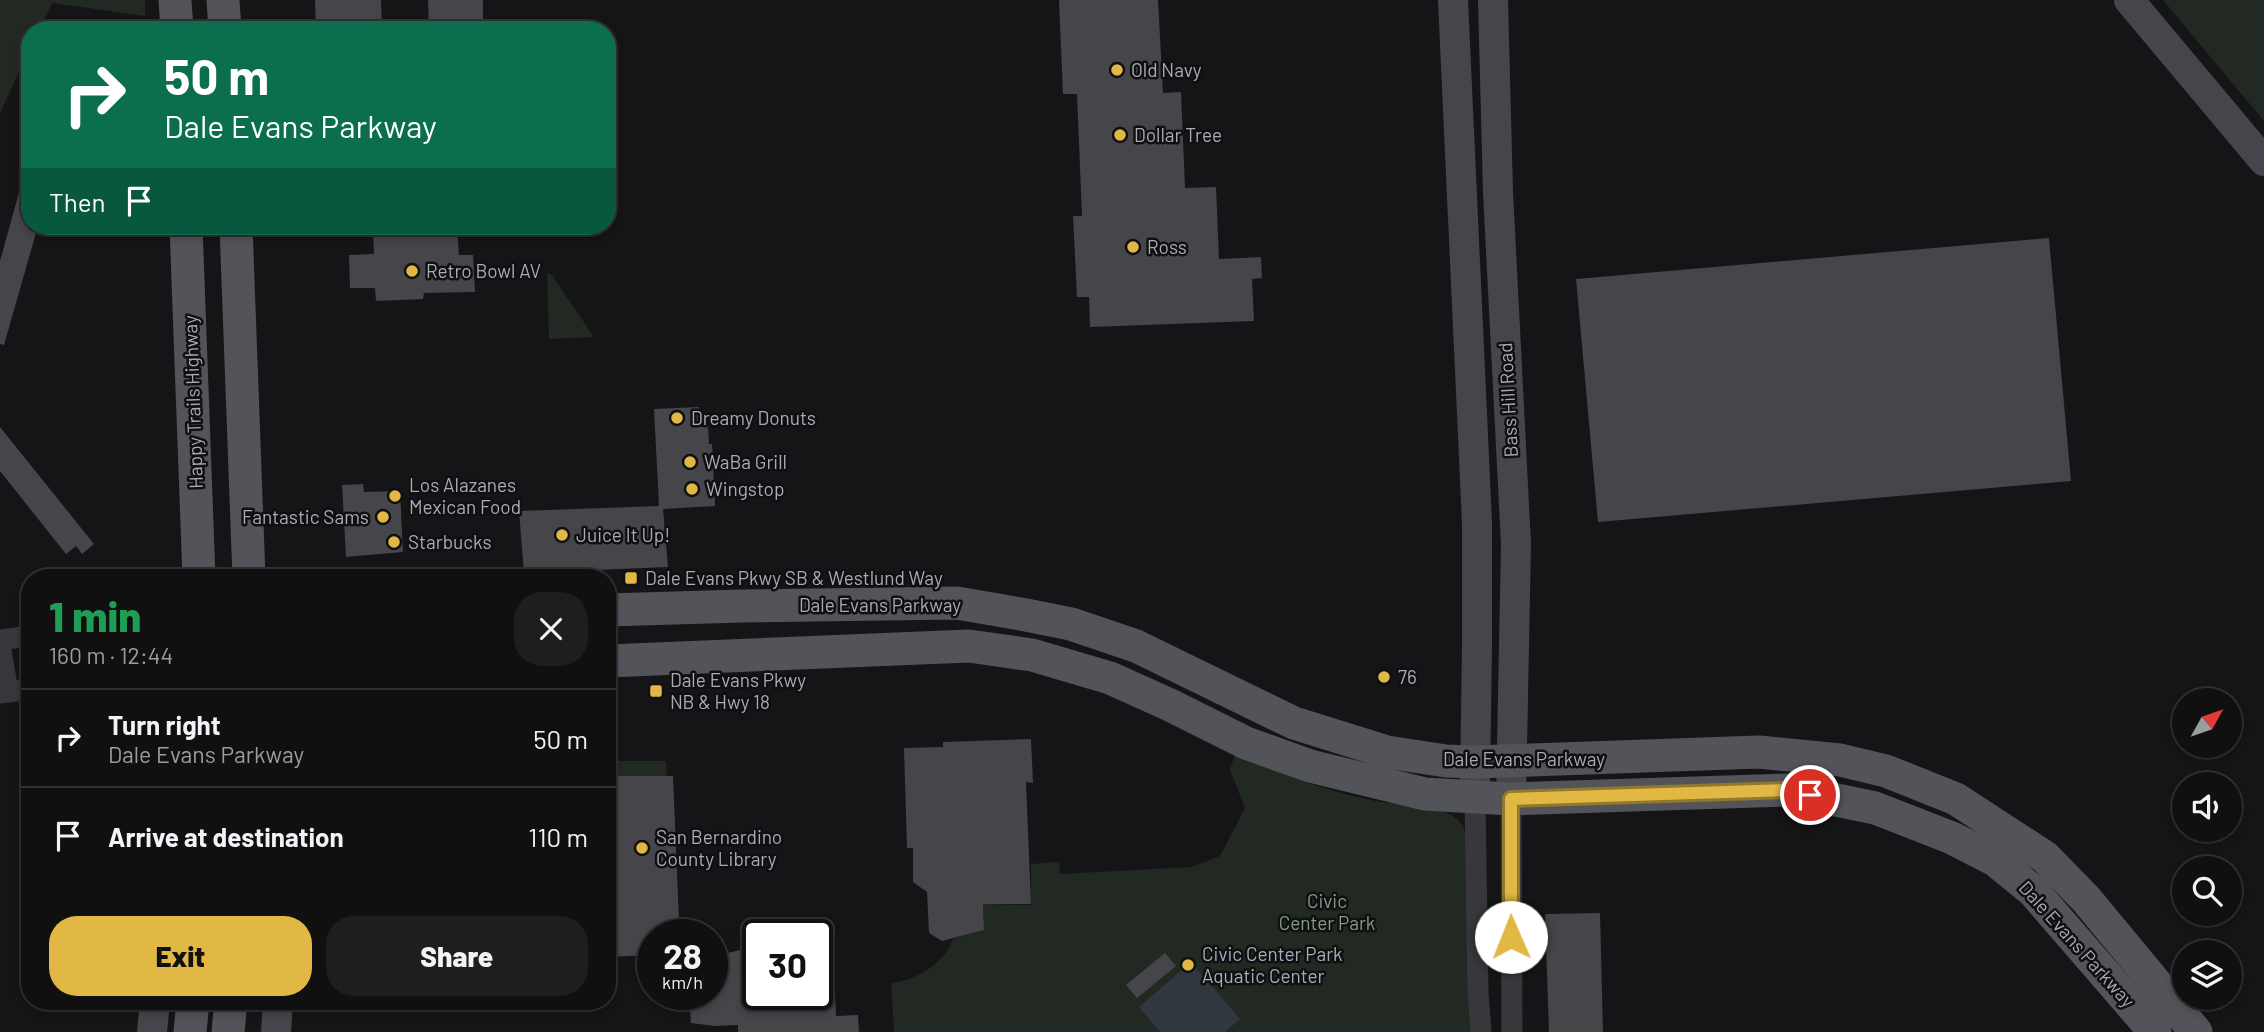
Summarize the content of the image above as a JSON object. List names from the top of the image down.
{
  "streets": {
    "main road": ["Bass Hill Road", "Happy Trails Highway", "Dale Evans Parkway"]
  },
  "crossings": [
    ["Bass Hill Road", "Dale Evans Parkway"]
  ],
  "parks": ["Civic Center Park"],
  "places": {
    "other": [
      "Old Navy",
      "Dollar Tree",
      "Ross",
      "Retro Bowl AV",
      "Dreamy Donuts",
      "WaBa Grill",
      "Wingstop",
      "Los Alazanes Mexican Food",
      "Fantastic Sams",
      "Juice It Up!",
      "Starbucks",
      "76",
      "San Bernardino County Library",
      "Civic Center Park Aquatic Center"
    ],
    "transit": ["Dale Evans Pkwy SB & Westlund Way", "Dale Evans Pkwy NB & Hwy 18"]
  },
  "north": "top right",
  "page": {
    "turn": ["50 m", "Dale Evans Parkway"],
    "then": "Then",
    "heading": ["1 min", "160 m · 12:44"],
    "list": [
      {
        "name": "Turn right",
        "note": "Dale Evans Parkway",
        "value": "50 m"
      },
      {
        "name": "Arrive at destination",
        "value": "110 m"
      }
    ],
    "buttons": ["Exit", "Share"],
    "speed": "28 km/h",
    "limit": "30"
  }
}
